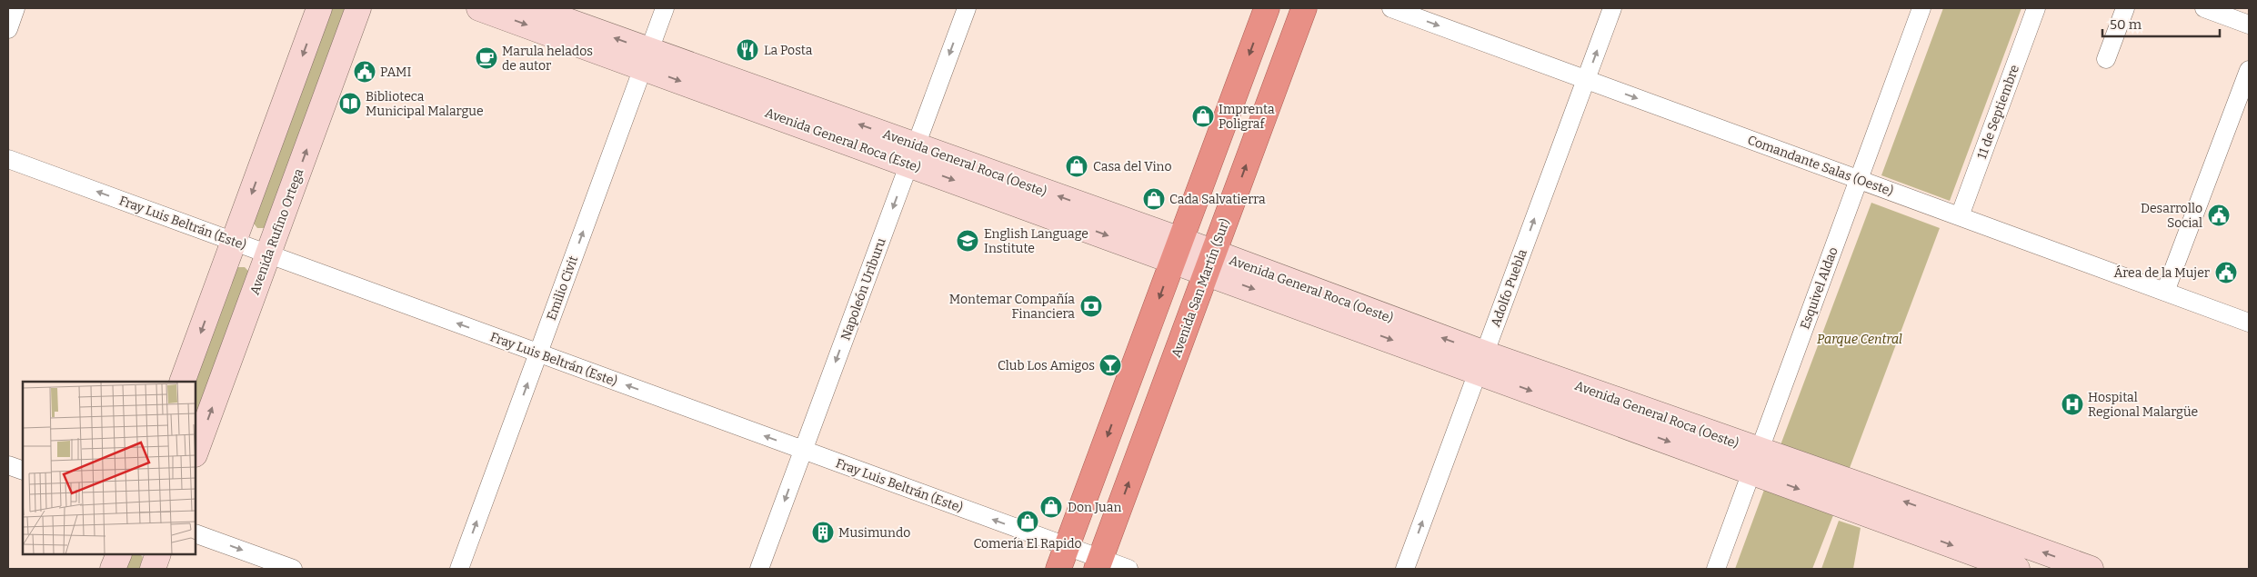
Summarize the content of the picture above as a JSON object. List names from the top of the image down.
{
  "streets": {
    "highway": ["Avenida San Martín (Sur)"],
    "main road": ["Avenida General Roca (Este)", "Avenida General Roca (Oeste)", "Avenida Rufino Ortega"],
    "street": [
      "11 de Septiembre",
      "Comandante Salas (Oeste)",
      "Fray Luis Beltrán (Este)",
      "Emilio Civit",
      "Adolfo Puebla",
      "Esquivel Aldao",
      "Napoleón Uriburu"
    ]
  },
  "crossings": [
    ["11 de Septiembre", "Comandante Salas (Oeste)"],
    ["Avenida General Roca (Este)", "Avenida General Roca (Oeste)"],
    ["Avenida General Roca (Este)", "Emilio Civit"],
    ["Avenida General Roca (Este)", "Napoleón Uriburu"],
    ["Avenida General Roca (Oeste)", "Avenida San Martín (Sur)"],
    ["Avenida General Roca (Oeste)", "Adolfo Puebla"],
    ["Avenida General Roca (Oeste)", "Esquivel Aldao"],
    ["Avenida General Roca (Oeste)", "Napoleón Uriburu"],
    ["Comandante Salas (Oeste)", "Adolfo Puebla"],
    ["Comandante Salas (Oeste)", "Esquivel Aldao"],
    ["Fray Luis Beltrán (Este)", "Avenida Rufino Ortega"],
    ["Fray Luis Beltrán (Este)", "Emilio Civit"],
    ["Fray Luis Beltrán (Este)", "Avenida San Martín (Sur)"],
    ["Fray Luis Beltrán (Este)", "Napoleón Uriburu"]
  ],
  "one_way": [
    "Comandante Salas (Oeste)",
    "Fray Luis Beltrán (Este)",
    "Emilio Civit",
    "Adolfo Puebla",
    "Napoleón Uriburu"
  ],
  "parks": ["Parque Central"],
  "places": {
    "restaurant": ["La Posta"],
    "cafe": ["Marula helados de autor"],
    "public building": ["PAMI", "Desarrollo Social", "Área de la Mujer"],
    "library": ["Biblioteca Municipal Malargue"],
    "shop": [
      "Imprenta Poligraf",
      "Casa del Vino",
      "Cada Salvatierra",
      "Don Juan",
      "Comería El Rapido"
    ],
    "school or university": ["English Language Institute"],
    "bank": ["Montemar Compañía Financiera"],
    "bar": ["Club Los Amigos"],
    "hospital": ["Hospital Regional Malargüe"],
    "building": ["Musimundo"]
  },
  "scale_bar": "50 m"
}
